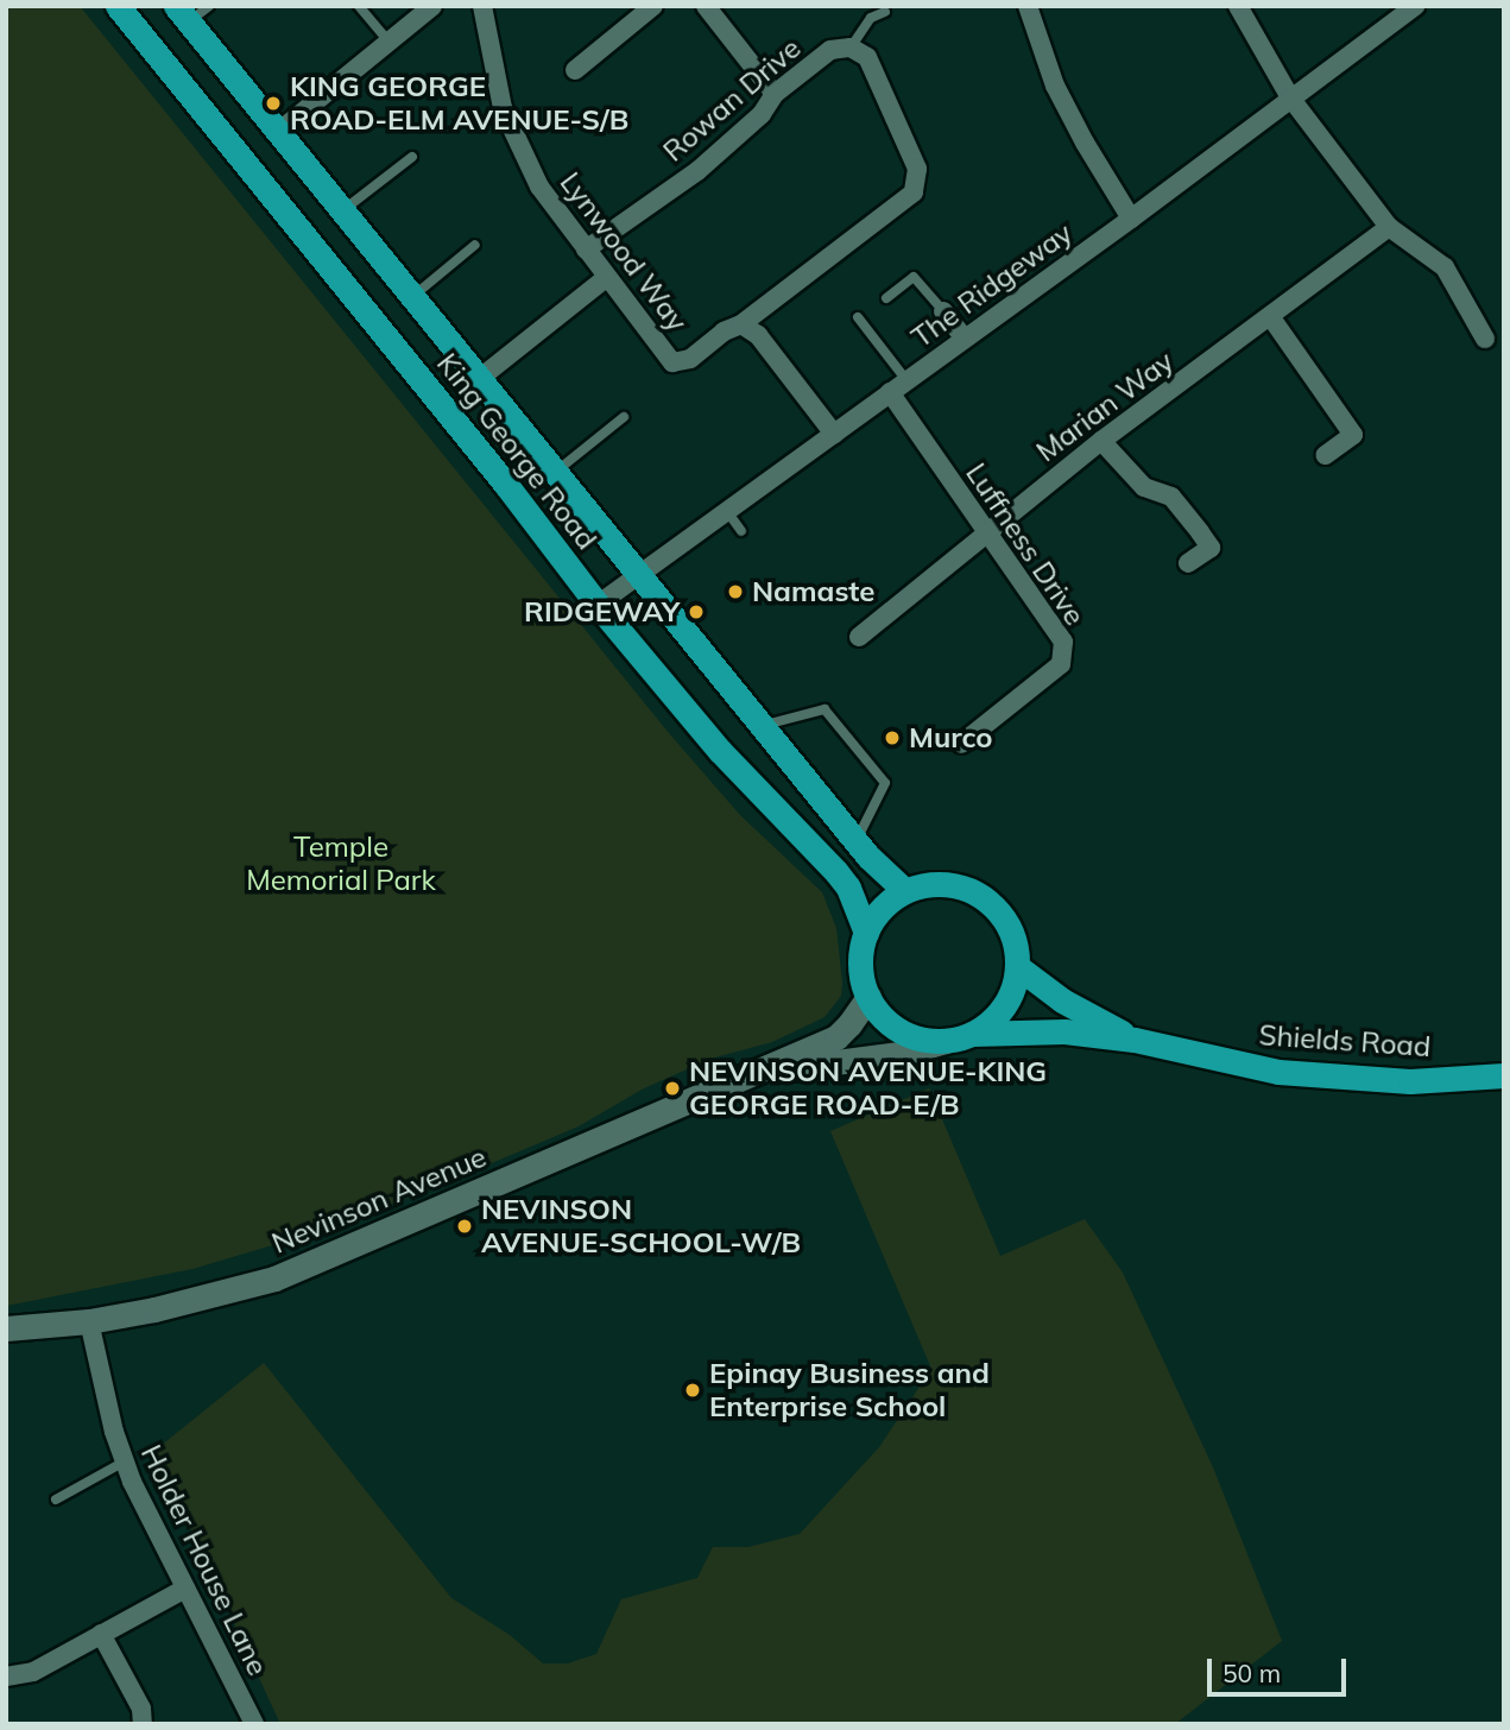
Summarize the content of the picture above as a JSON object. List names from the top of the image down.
{
  "streets": {
    "highway": ["King George Road", "Shields Road"],
    "street": [
      "Rowan Drive",
      "Lynwood Way",
      "The Ridgeway",
      "Marian Way",
      "Luffness Drive",
      "Nevinson Avenue",
      "Holder House Lane"
    ]
  },
  "crossings": [
    ["Rowan Drive", "Lynwood Way"],
    ["The Ridgeway", "King George Road"],
    ["The Ridgeway", "Luffness Drive"],
    ["Marian Way", "Luffness Drive"],
    ["King George Road", "Shields Road"],
    ["King George Road", "Nevinson Avenue"],
    ["Shields Road", "Nevinson Avenue"],
    ["Nevinson Avenue", "Holder House Lane"]
  ],
  "parks": ["Temple Memorial Park"],
  "places": [
    "KING GEORGE ROAD-ELM AVENUE-S/B",
    "Namaste",
    "RIDGEWAY",
    "Murco",
    "NEVINSON AVENUE-KING GEORGE ROAD-E/B",
    "NEVINSON AVENUE-SCHOOL-W/B",
    "Epinay Business and Enterprise School"
  ],
  "scale_bar": "50 m"
}
